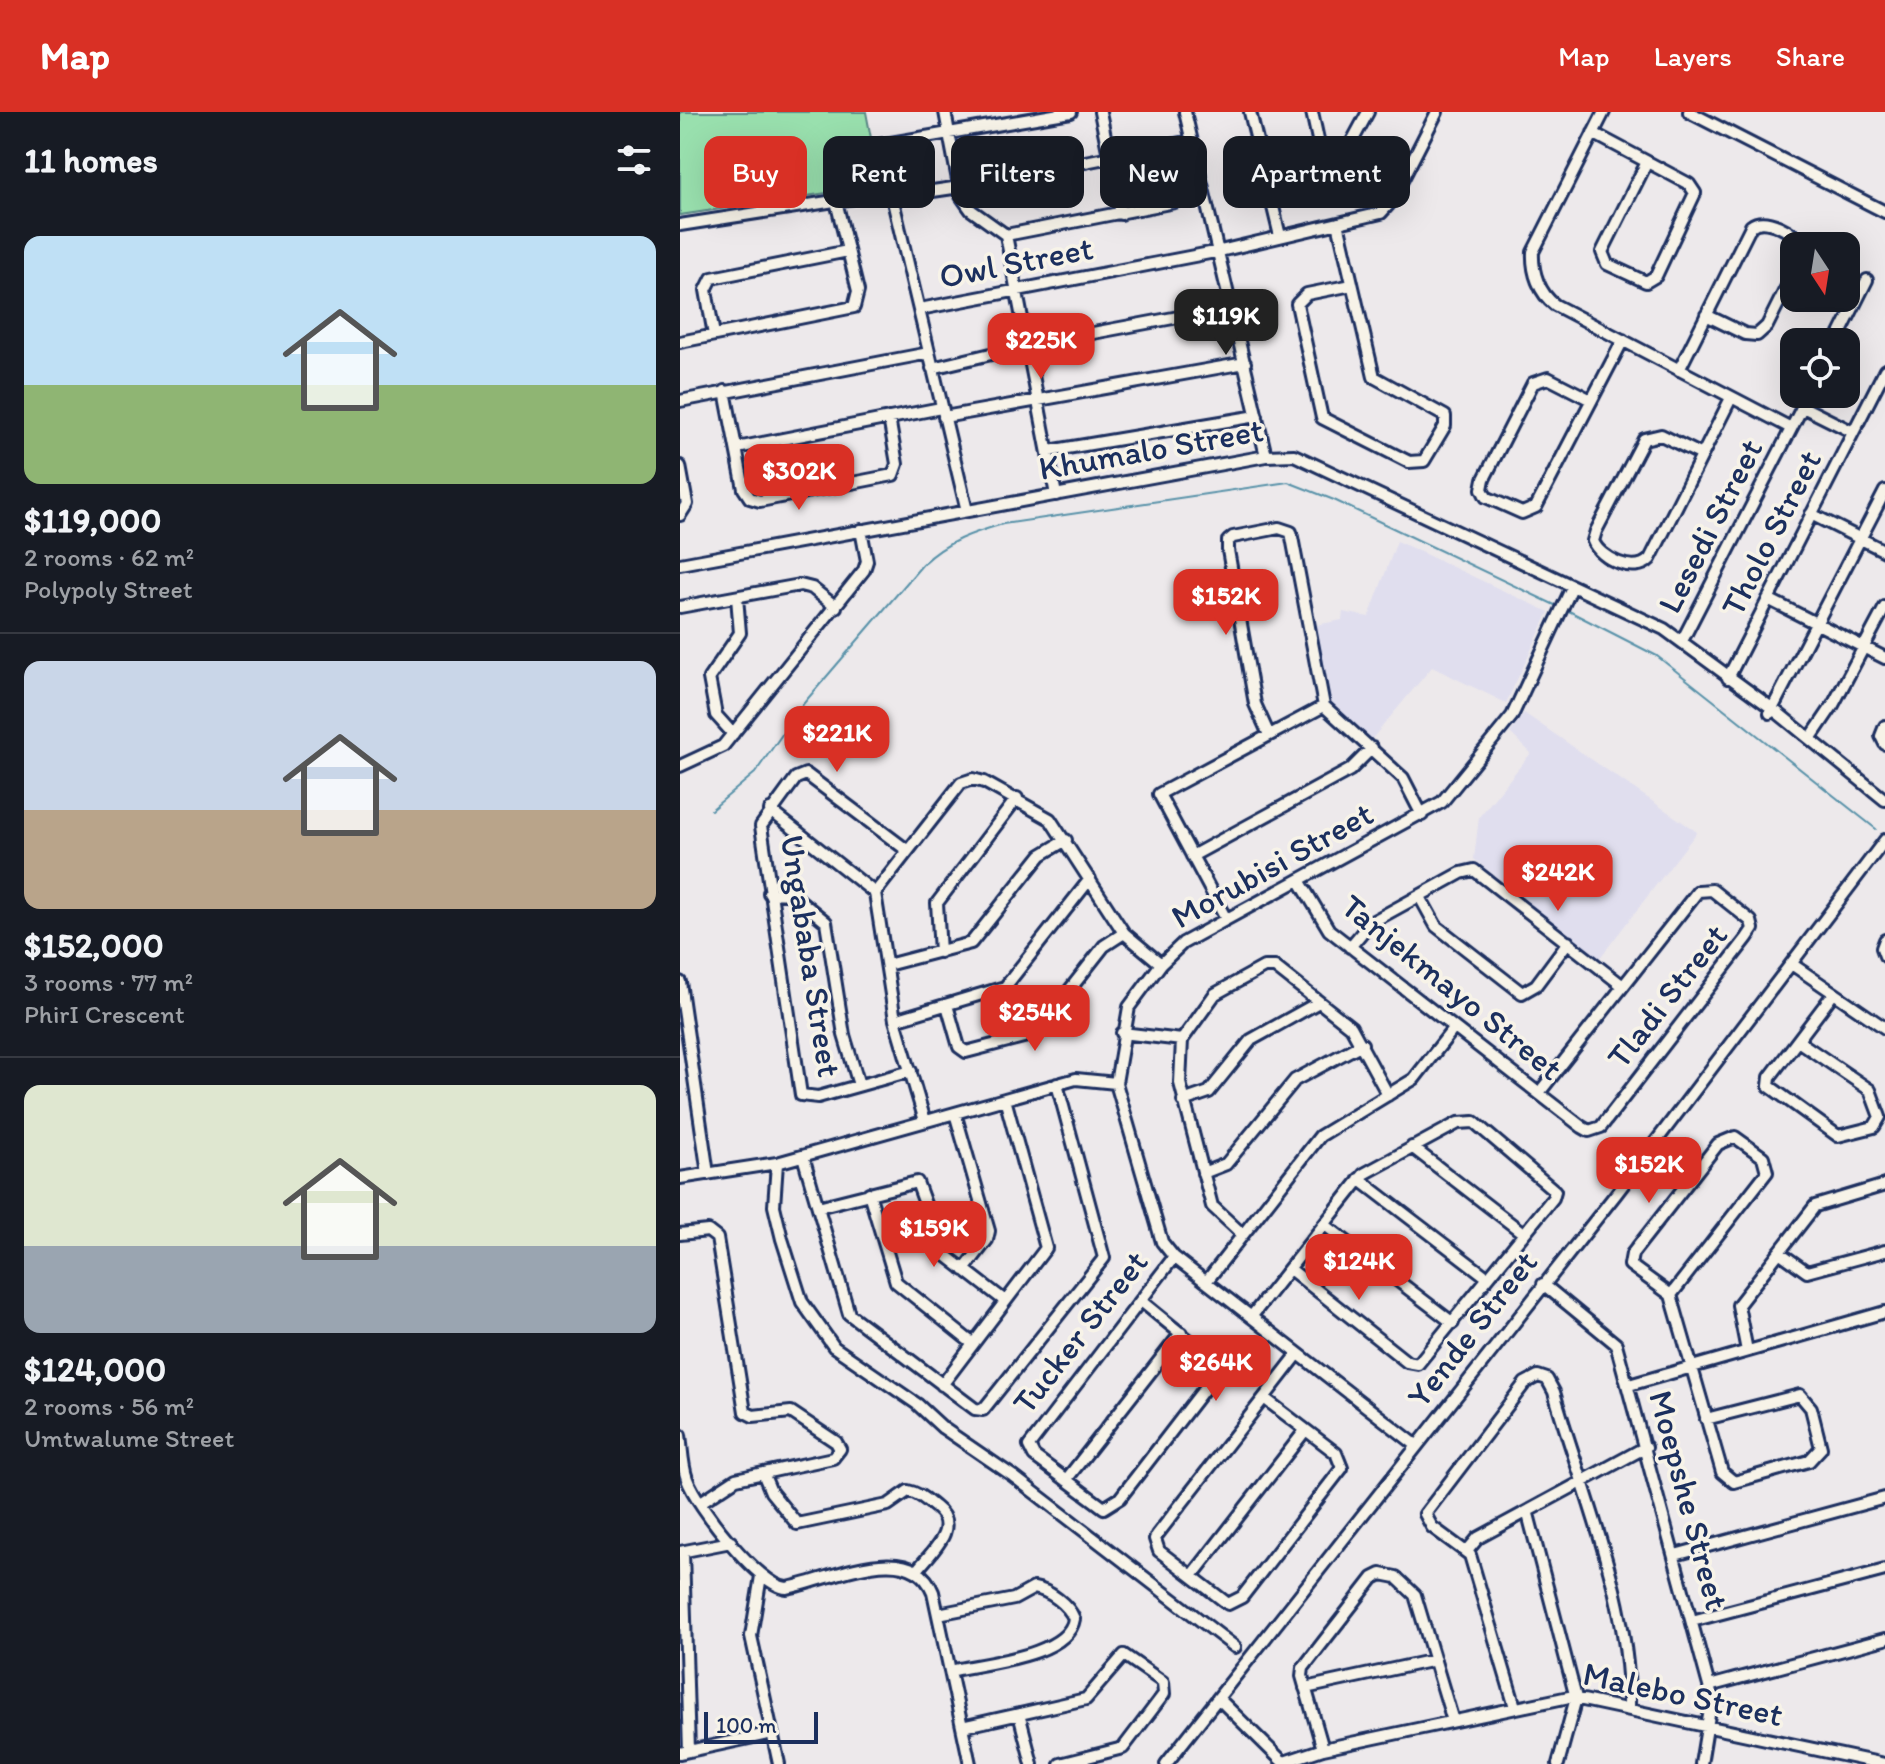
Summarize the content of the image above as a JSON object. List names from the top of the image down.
{
  "streets": {
    "street": [
      "Owl Street",
      "Khumalo Street",
      "Lesedi Street",
      "Tholo Street",
      "Morubisi Street",
      "Ungababa Street",
      "Tanjekmayo Street",
      "Tladi Street",
      "Yende Street",
      "Tucker Street",
      "Moepshe Street",
      "Malebo Street"
    ]
  },
  "crossings": [
    ["Khumalo Street", "Lesedi Street"],
    ["Khumalo Street", "Tholo Street"],
    ["Khumalo Street", "Morubisi Street"],
    ["Morubisi Street", "Tanjekmayo Street"],
    ["Morubisi Street", "Yende Street"],
    ["Morubisi Street", "Tucker Street"],
    ["Tanjekmayo Street", "Tladi Street"],
    ["Yende Street", "Moepshe Street"],
    ["Moepshe Street", "Malebo Street"]
  ],
  "scale_bar": "100 m",
  "north": "bottom",
  "page": {
    "header": "Map",
    "nav": ["Map", "Layers", "Share"],
    "heading": "11 homes",
    "chip": [
      "Buy",
      "Rent",
      "Filters",
      "New",
      "Apartment"
    ],
    "list": [
      {
        "name": "$119,000",
        "note": "2 rooms · 62 m² · Polypoly Street"
      },
      {
        "name": "$152,000",
        "note": "3 rooms · 77 m² · PhirI Crescent"
      },
      {
        "name": "$124,000",
        "note": "2 rooms · 56 m² · Umtwalume Street"
      }
    ],
    "price": [
      "$119K",
      "$225K",
      "$302K",
      "$152K",
      "$221K",
      "$242K",
      "$254K",
      "$152K",
      "$159K",
      "$124K",
      "$264K"
    ],
    "scale": "100 m"
  }
}
